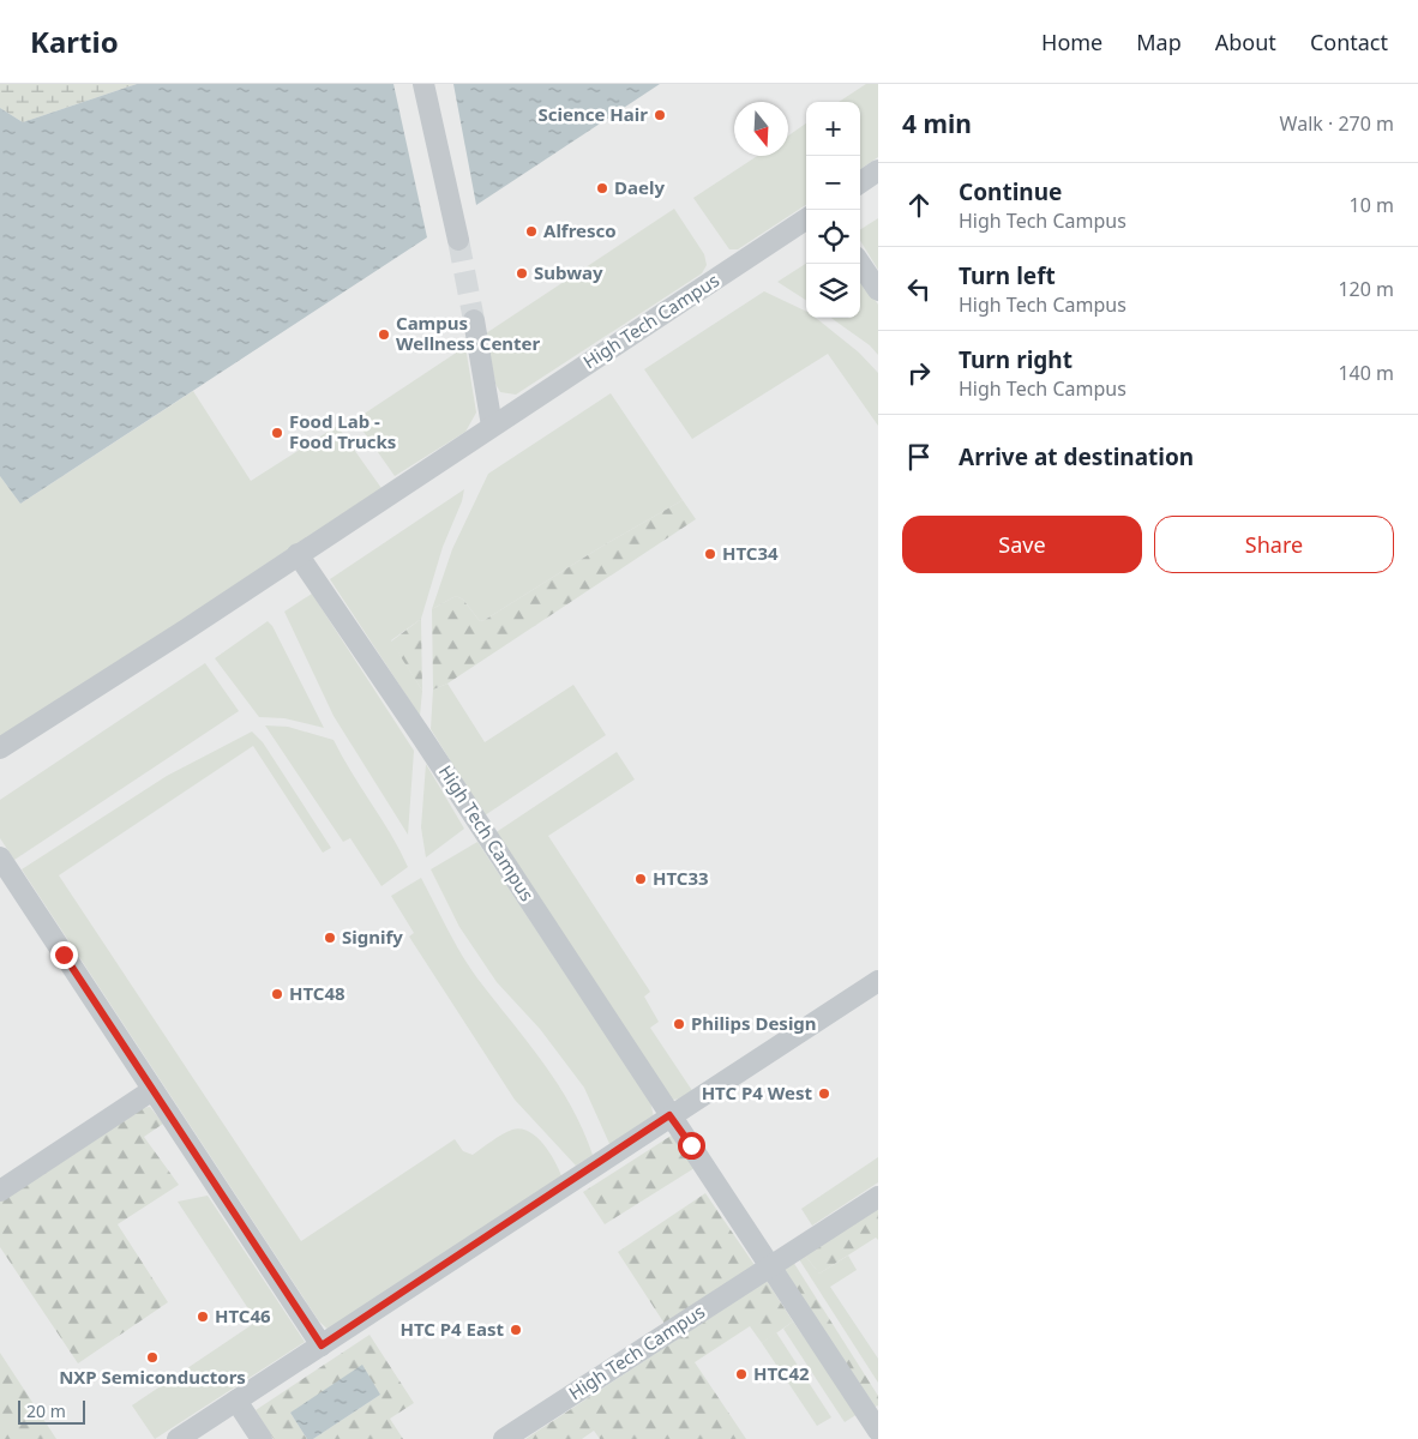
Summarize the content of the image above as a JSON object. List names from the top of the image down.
{
  "streets": {
    "street": ["High Tech Campus"]
  },
  "places": [
    "Science Hair",
    "Daely",
    "Alfresco",
    "Subway",
    "Campus Wellness Center",
    "Food Lab - Food Trucks",
    "HTC34",
    "HTC33",
    "Signify",
    "HTC48",
    "Philips Design",
    "HTC P4 West",
    "HTC46",
    "HTC P4 East",
    "NXP Semiconductors",
    "HTC42"
  ],
  "scale_bar": "20 m",
  "north": "bottom",
  "page": {
    "header": "Kartio",
    "nav": [
      "Home",
      "Map",
      "About",
      "Contact"
    ],
    "heading": ["4 min", "Walk · 270 m"],
    "map_buttons": ["+", "−"],
    "list": [
      ["Continue", "High Tech Campus", "10 m"],
      ["Turn left", "High Tech Campus", "120 m"],
      ["Turn right", "High Tech Campus", "140 m"],
      "Arrive at destination"
    ],
    "buttons": ["Save", "Share"],
    "scale": "20 m"
  }
}
